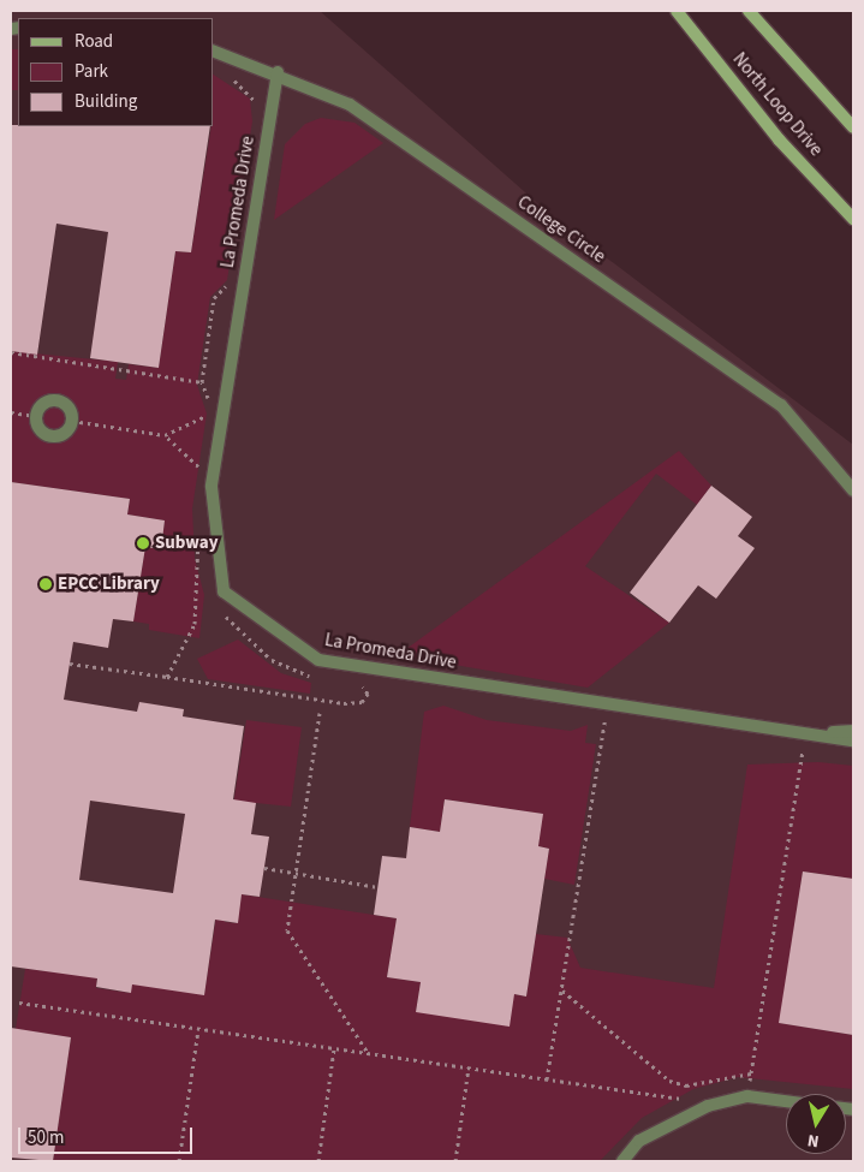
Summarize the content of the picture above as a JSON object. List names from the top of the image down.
{
  "streets": {
    "main road": ["North Loop Drive"],
    "street": ["La Promeda Drive", "College Circle"]
  },
  "crossings": [
    ["La Promeda Drive", "College Circle"]
  ],
  "places": ["Subway", "EPCC Library"],
  "legend": ["Road", "Park", "Building"],
  "scale_bar": "50 m",
  "north": "bottom"
}
